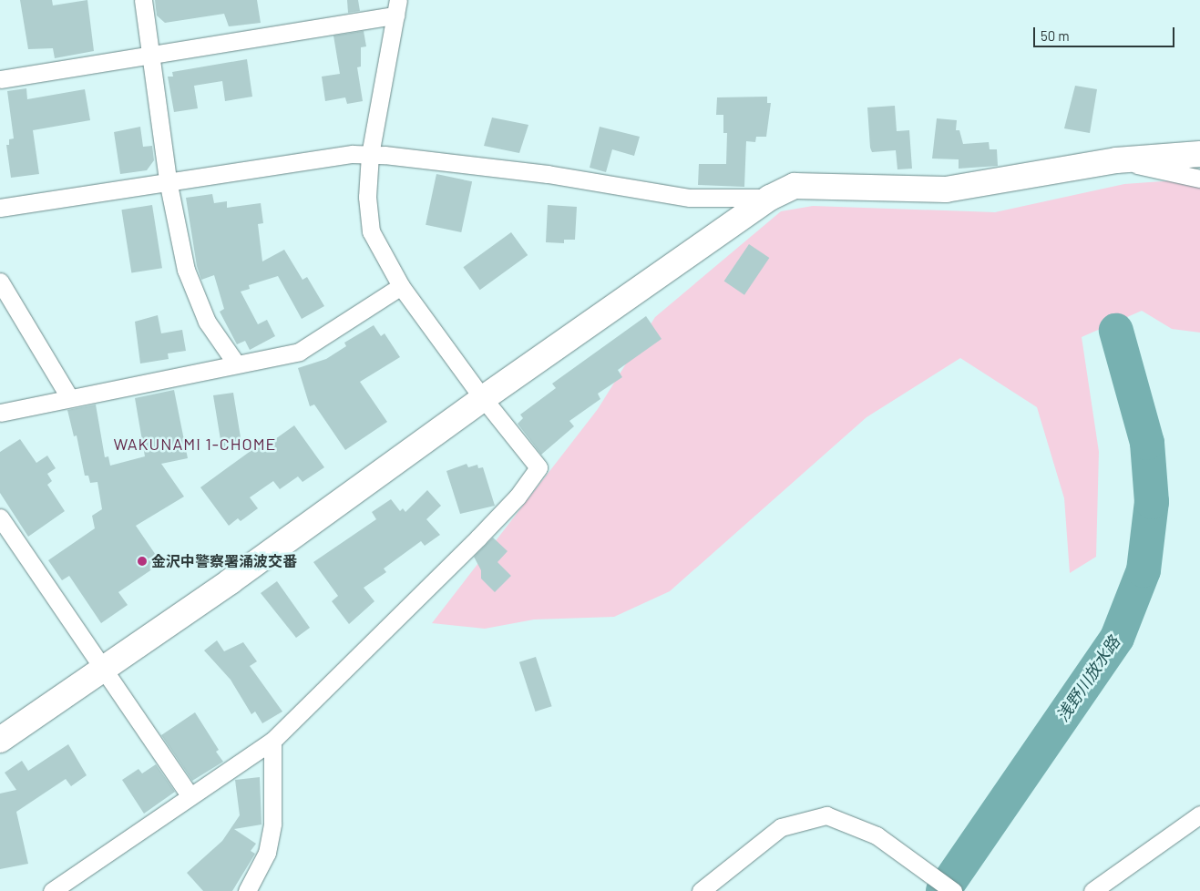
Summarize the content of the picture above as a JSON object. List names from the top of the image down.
{
  "districts": ["WAKUNAMI 1-CHOME"],
  "water": ["浅野川放水路"],
  "places": ["金沢中警察署涌波交番"],
  "scale_bar": "50 m"
}
